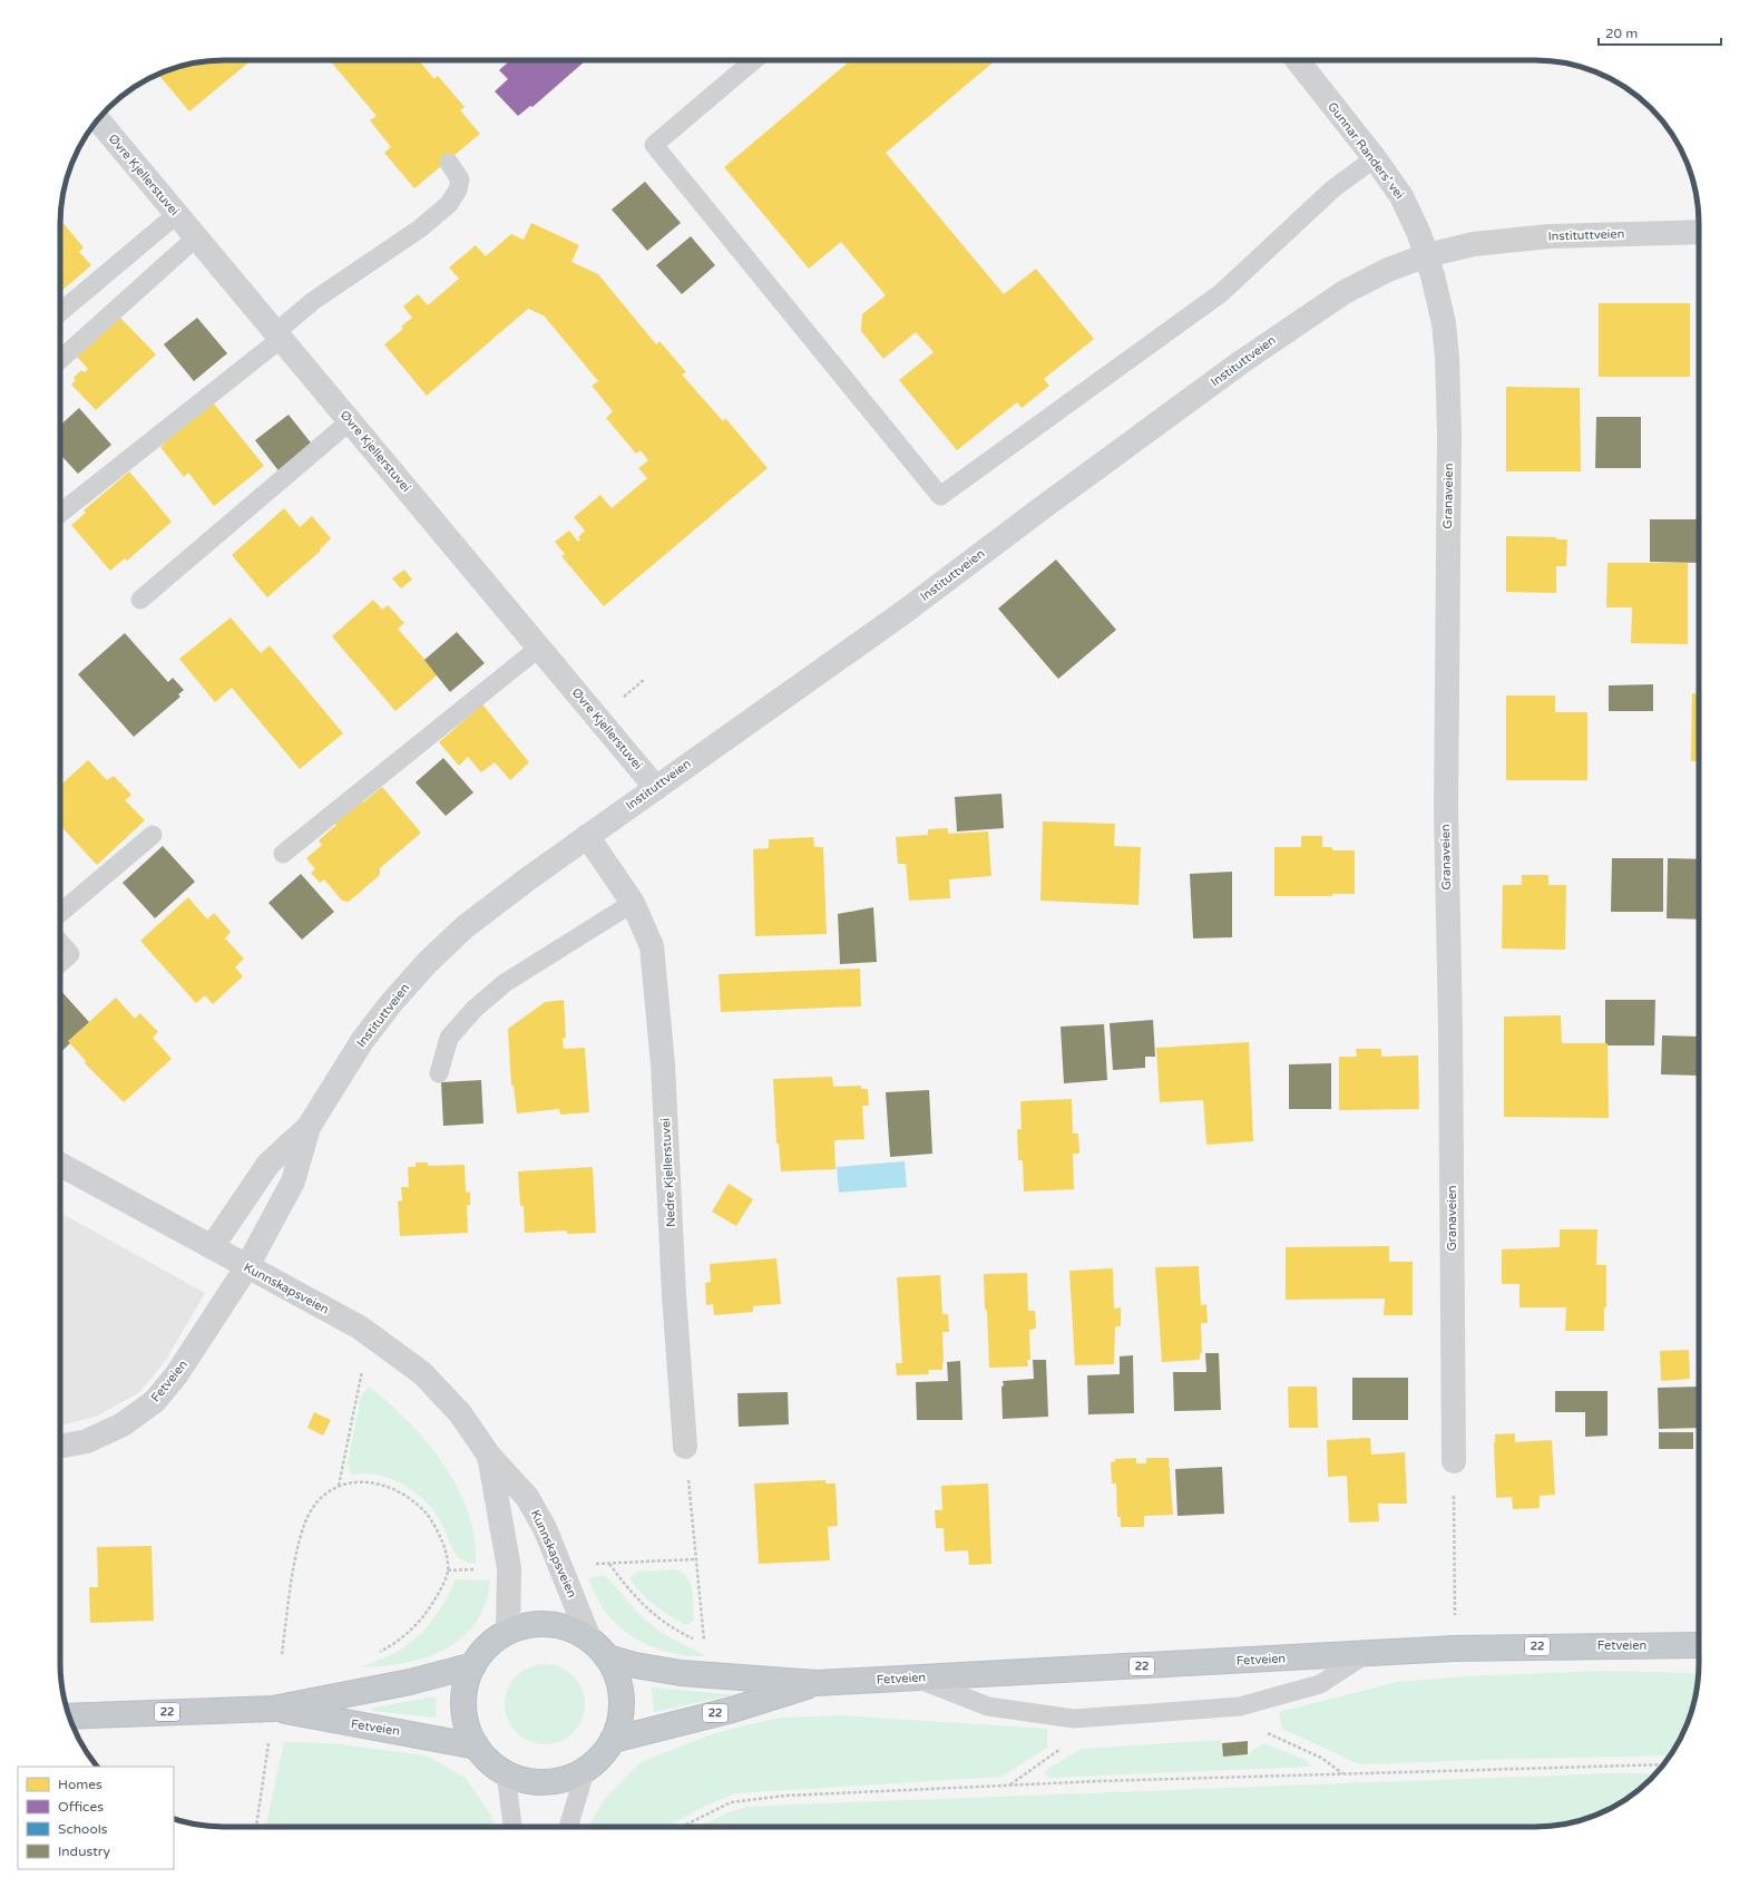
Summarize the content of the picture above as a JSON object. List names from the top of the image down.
{
  "streets": {
    "highway": ["Fetveien", "22"],
    "street": [
      "Gunnar Randers' vei",
      "Øvre Kjellerstuvei",
      "Instituttveien",
      "Granaveien",
      "Nedre Kjellerstuvei",
      "Kunnskapsveien"
    ]
  },
  "crossings": [
    ["Gunnar Randers' vei", "Instituttveien"],
    ["Gunnar Randers' vei", "Granaveien"],
    ["Øvre Kjellerstuvei", "Instituttveien"],
    ["Instituttveien", "Granaveien"],
    ["Instituttveien", "Nedre Kjellerstuvei"],
    ["Instituttveien", "Kunnskapsveien"],
    ["Instituttveien", "Fetveien"],
    ["Kunnskapsveien", "Fetveien"]
  ],
  "legend": [
    "Homes",
    "Offices",
    "Schools",
    "Industry"
  ],
  "scale_bar": "20 m"
}
